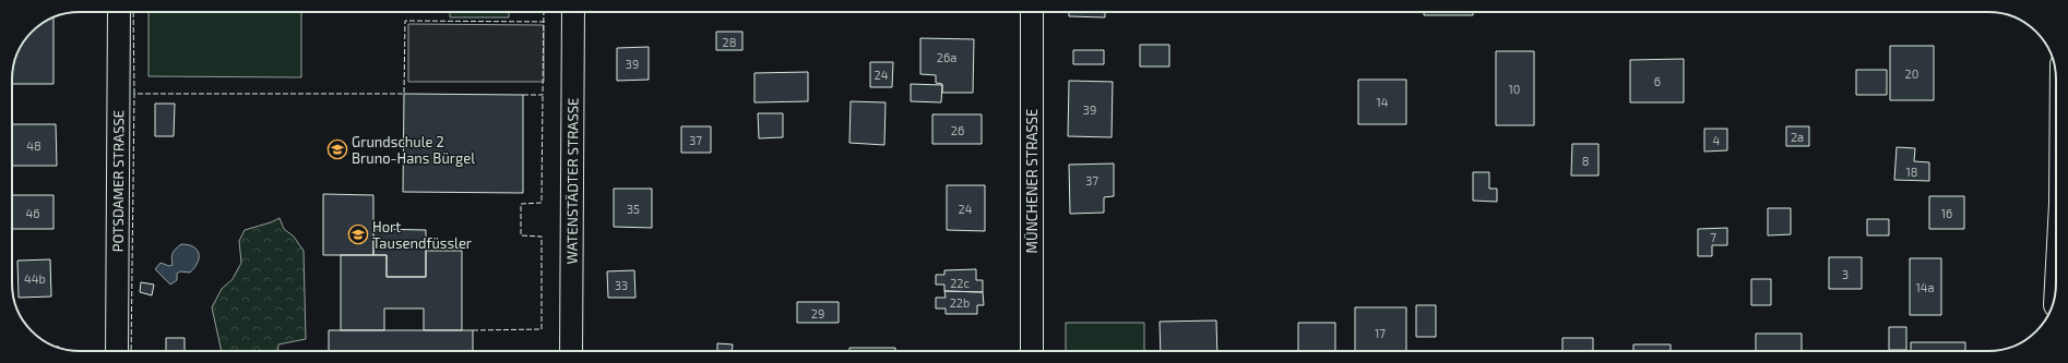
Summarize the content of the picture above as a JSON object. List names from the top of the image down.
{
  "streets": {
    "street": ["POTSDAMER STRASSE", "WATENSTÄDTER STRASSE", "MÜNCHENER STRASSE"]
  },
  "places": {
    "school or university": ["Grundschule 2 Bruno-Hans Bürgel", "Hort Tausendfüssler"]
  },
  "house_numbers": [
    "28",
    "26a",
    "39",
    "20",
    "24",
    "6",
    "10",
    "14",
    "39",
    "26",
    "2a",
    "37",
    "4",
    "48",
    "8",
    "18",
    "37",
    "35",
    "24",
    "46",
    "16",
    "7",
    "3",
    "44b",
    "22c",
    "33",
    "14a",
    "22b",
    "29",
    "17"
  ]
}
